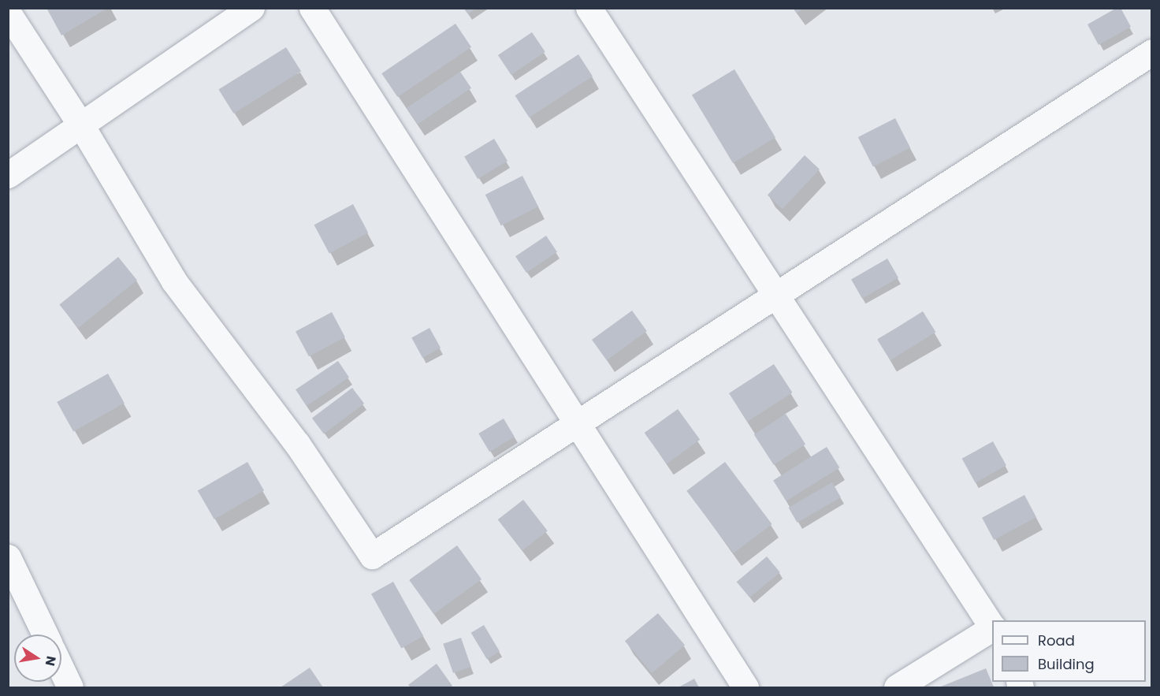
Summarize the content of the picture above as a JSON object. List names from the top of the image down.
{
  "legend": ["Road", "Building"],
  "north": "right"
}
